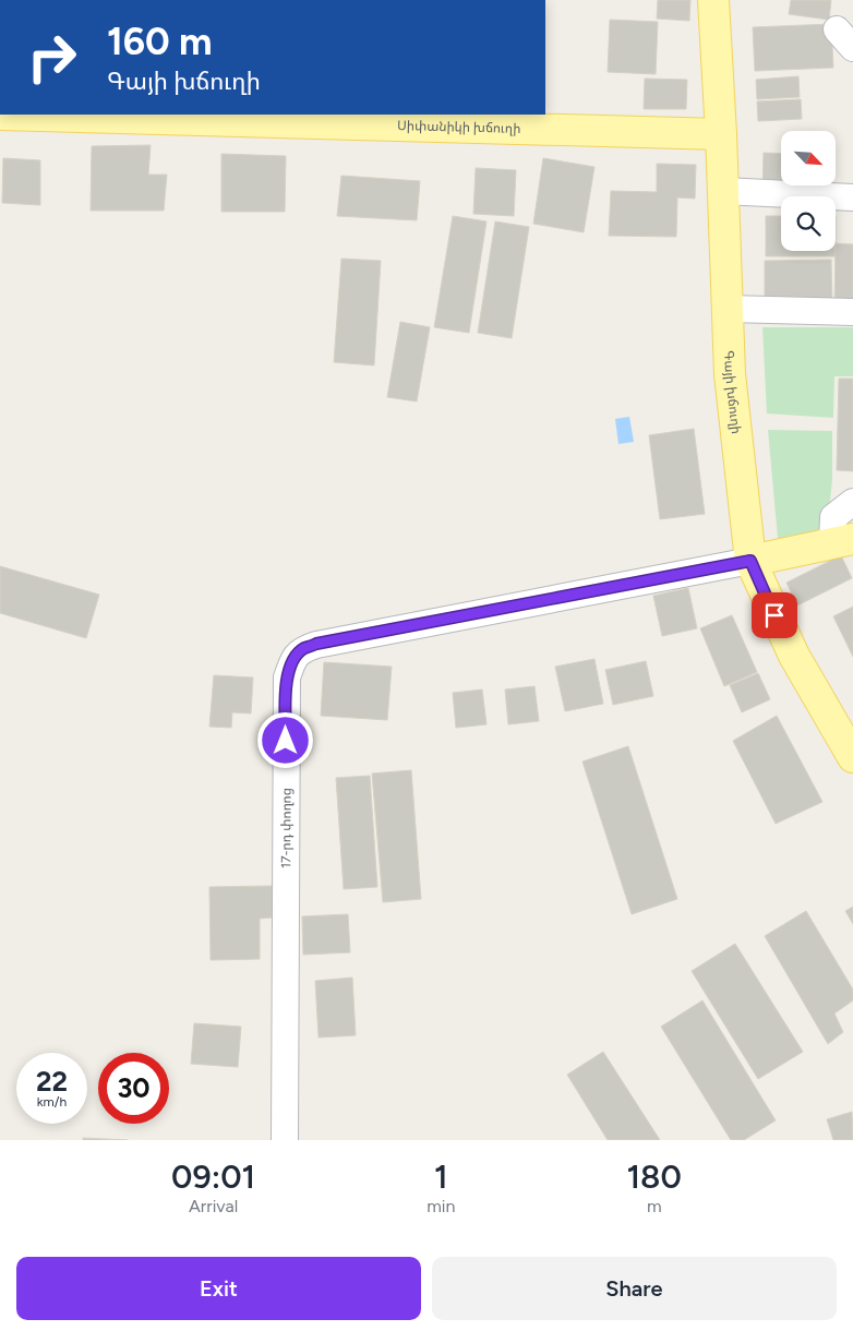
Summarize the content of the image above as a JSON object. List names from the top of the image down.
{
  "streets": {
    "main road": ["Սիփանիկի խճուղի", "Գայի խճուղի"],
    "street": ["17-րդ փողոց"]
  },
  "crossings": [
    ["Սիփանիկի խճուղի", "Գայի խճուղի"],
    ["Գայի խճուղի", "17-րդ փողոց"]
  ],
  "north": "bottom right",
  "page": {
    "turn": ["160 m", "Գայի խճուղի"],
    "speed": "22 km/h",
    "limit": "30",
    "eta": [
      "09:01",
      "Arrival",
      "1",
      "min",
      "180",
      "m"
    ],
    "buttons": ["Exit", "Share"]
  }
}
